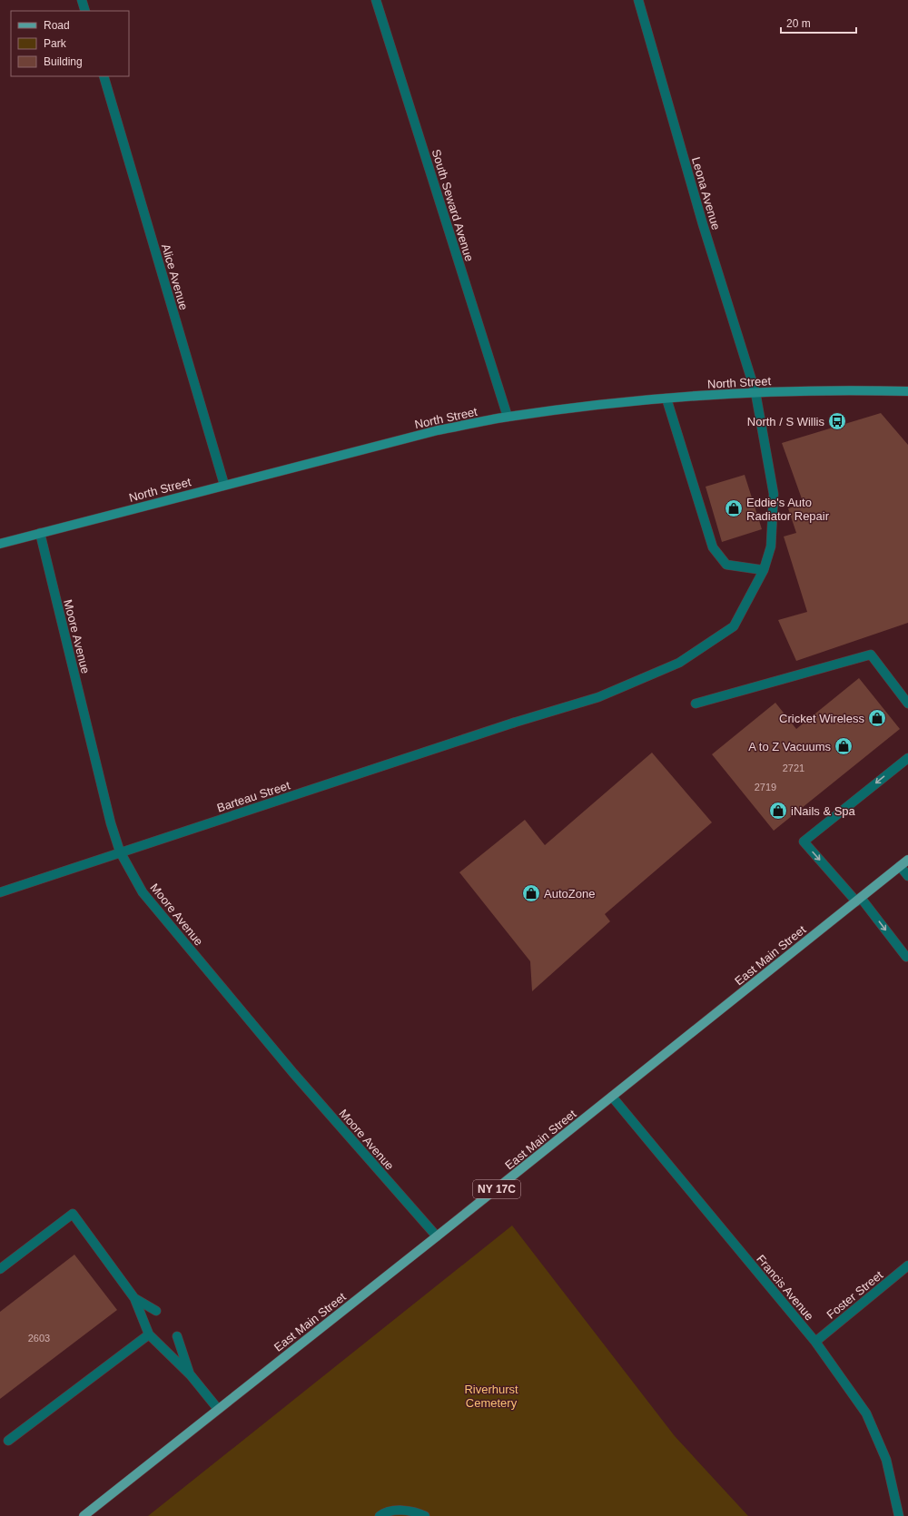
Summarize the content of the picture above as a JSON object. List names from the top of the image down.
{
  "streets": {
    "main road": ["East Main Street", "NY 17C"],
    "street": [
      "Leona Avenue",
      "South Seward Avenue",
      "Alice Avenue",
      "North Street",
      "Moore Avenue",
      "Barteau Street",
      "Francis Avenue",
      "Foster Street"
    ]
  },
  "crossings": [
    ["Leona Avenue", "North Street"],
    ["Leona Avenue", "Barteau Street"],
    ["South Seward Avenue", "North Street"],
    ["Alice Avenue", "North Street"],
    ["North Street", "Moore Avenue"],
    ["Moore Avenue", "Barteau Street"],
    ["Moore Avenue", "East Main Street"],
    ["East Main Street", "Francis Avenue"],
    ["Francis Avenue", "Foster Street"]
  ],
  "parks": ["Riverhurst Cemetery"],
  "places": {
    "bus stop": ["North / S Willis"],
    "shop": [
      "Eddie's Auto Radiator Repair",
      "Cricket Wireless",
      "A to Z Vacuums",
      "iNails & Spa",
      "AutoZone"
    ]
  },
  "house_numbers": ["2721", "2719", "2603"],
  "legend": ["Road", "Park", "Building"],
  "scale_bar": "20 m"
}
